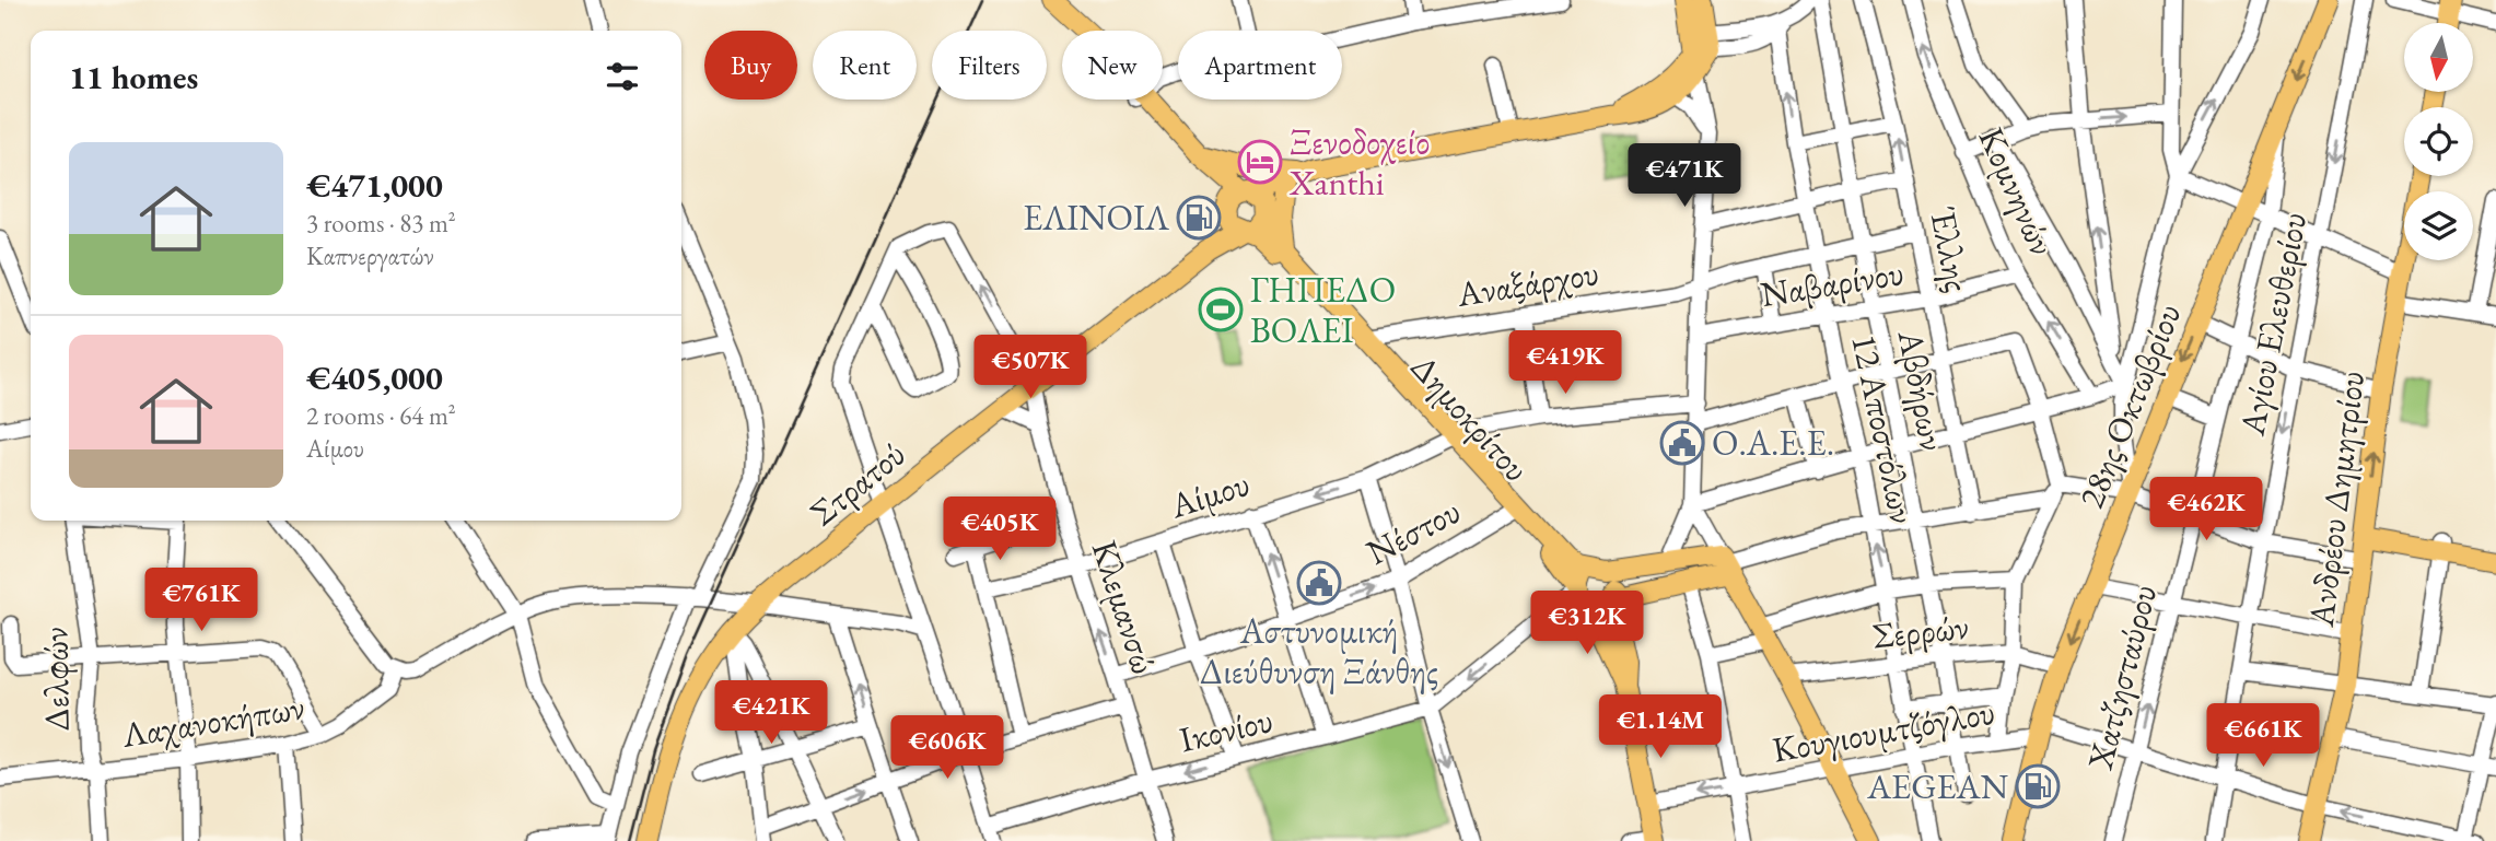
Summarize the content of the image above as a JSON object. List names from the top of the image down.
{
  "streets": {
    "main road": [
      "28ης Οκτωβρίου",
      "Δημοκρίτου",
      "Στρατού",
      "Ανδρέου Δημητρίου"
    ],
    "street": [
      "Κομνηνών",
      "Έλλης",
      "Αναξάρχου",
      "Ναβαρίνου",
      "Αγίου Ελευθερίου",
      "Αβδήρων",
      "12 Αποστόλων",
      "Αίμου",
      "Νέστου",
      "Κλεμανσώ",
      "Σερρών",
      "Χατζησταύρου",
      "Δελφών",
      "Λαχανοκήπων",
      "Ικονίου",
      "Κουγιουμτζόγλου"
    ]
  },
  "crossings": [
    ["Κομνηνών", "Ναβαρίνου"],
    ["Έλλης", "Αναξάρχου"],
    ["Έλλης", "Ναβαρίνου"],
    ["Αναξάρχου", "Αβδήρων"],
    ["Αναξάρχου", "Δημοκρίτου"],
    ["Αναξάρχου", "12 Αποστόλων"],
    ["Ναβαρίνου", "Αβδήρων"],
    ["Ναβαρίνου", "12 Αποστόλων"],
    ["Αβδήρων", "Σερρών"],
    ["Αβδήρων", "Κουγιουμτζόγλου"],
    ["28ης Οκτωβρίου", "Σερρών"],
    ["28ης Οκτωβρίου", "Χατζησταύρου"],
    ["28ης Οκτωβρίου", "Κουγιουμτζόγλου"],
    ["Δημοκρίτου", "Στρατού"],
    ["Δημοκρίτου", "Αίμου"],
    ["Δημοκρίτου", "Νέστου"],
    ["Δημοκρίτου", "Ικονίου"],
    ["12 Αποστόλων", "Σερρών"],
    ["12 Αποστόλων", "Κουγιουμτζόγλου"],
    ["Στρατού", "Κλεμανσώ"],
    ["Αίμου", "Κλεμανσώ"],
    ["Νέστου", "Κλεμανσώ"],
    ["Κλεμανσώ", "Ικονίου"],
    ["Δελφών", "Λαχανοκήπων"]
  ],
  "one_way": ["Ικονίου"],
  "places": {
    "hotel": ["Ξενοδοχείο Xanthi"],
    "fuel station": ["ΕΛΙΝΟΙΛ", "AEGEAN"],
    "sports": ["ΓΗΠΕΔΟ ΒΟΛΕΙ"],
    "public building": ["Ο.Α.Ε.Ε.", "Αστυνομική Διεύθυνση Ξάνθης"]
  },
  "north": "bottom",
  "page": {
    "chip": [
      "Buy",
      "Rent",
      "Filters",
      "New",
      "Apartment"
    ],
    "heading": "11 homes",
    "list": [
      {
        "name": "€471,000",
        "note": "3 rooms · 83 m² · Καπνεργατών"
      },
      {
        "name": "€405,000",
        "note": "2 rooms · 64 m² · Αίμου"
      }
    ],
    "price": [
      "€471K",
      "€419K",
      "€507K",
      "€462K",
      "€405K",
      "€761K",
      "€312K",
      "€421K",
      "€1.14M",
      "€661K",
      "€606K"
    ]
  }
}
